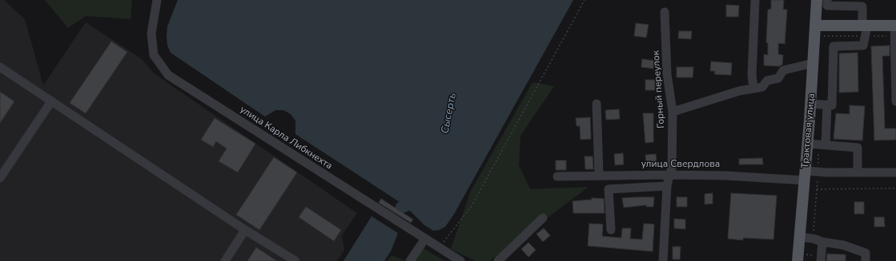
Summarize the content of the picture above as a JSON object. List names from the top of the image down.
{
  "streets": {
    "main road": ["Трактовая улица"],
    "street": ["Горный переулок", "улица Карла Либкнехта", "улица Свердлова"]
  },
  "crossings": [
    ["Горный переулок", "улица Свердлова"],
    ["Трактовая улица", "улица Свердлова"]
  ],
  "water": ["Сысерть"]
}
